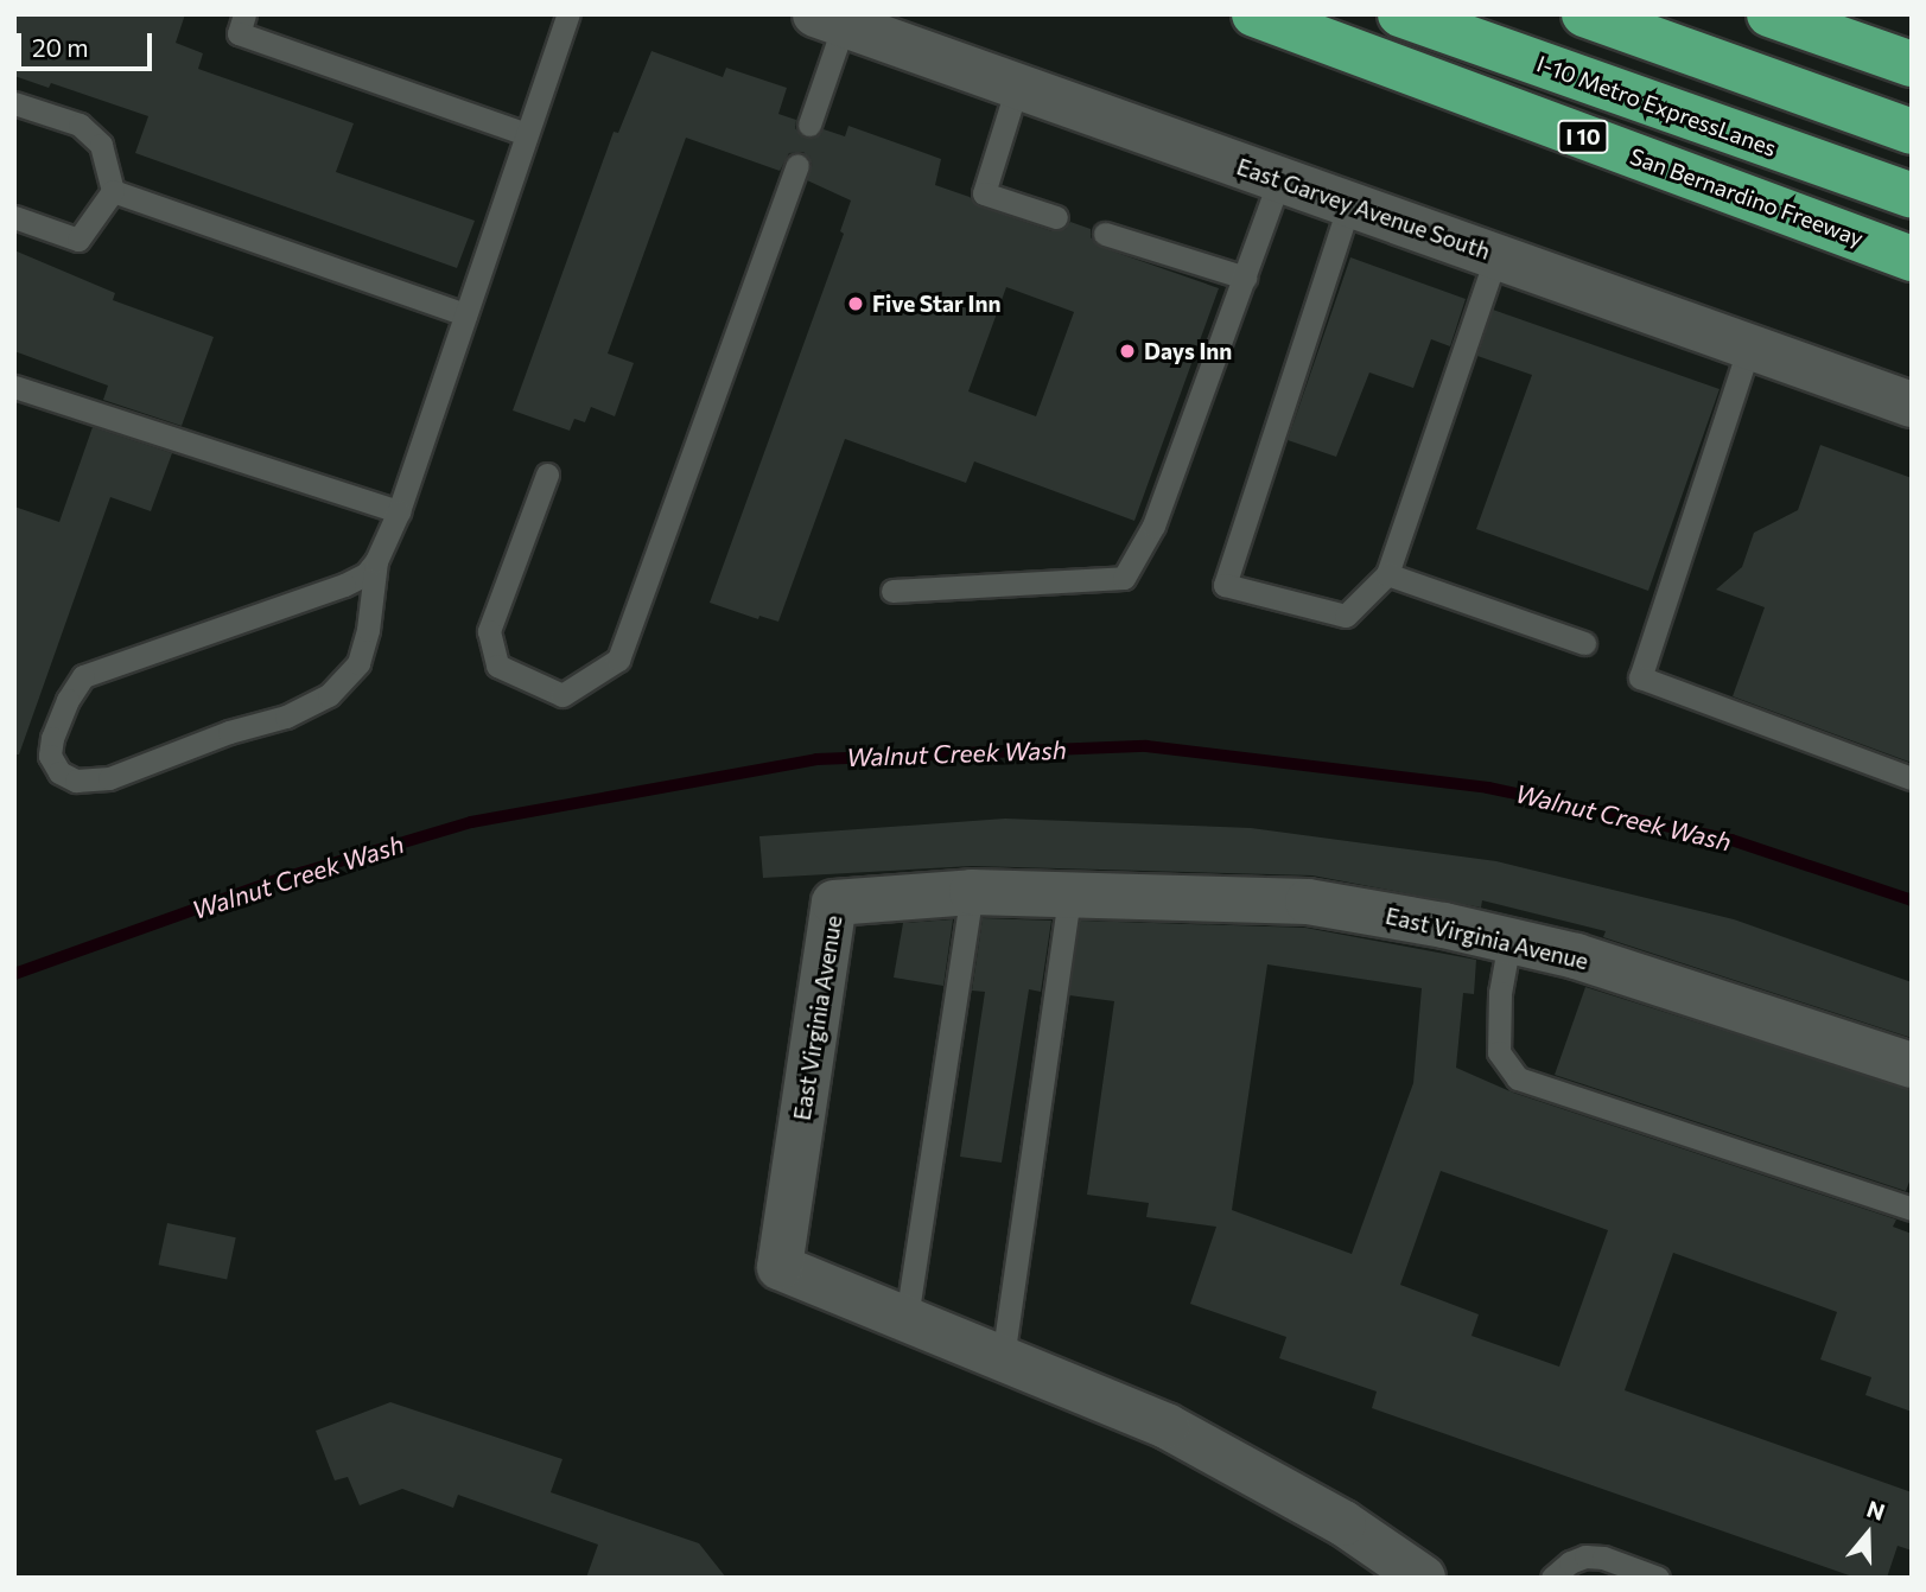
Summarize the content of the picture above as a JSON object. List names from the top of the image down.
{
  "streets": {
    "highway": ["I-10 Metro ExpressLanes", "I 10", "San Bernardino Freeway"],
    "street": ["East Garvey Avenue South", "East Virginia Avenue"]
  },
  "water": ["Walnut Creek Wash"],
  "places": ["Five Star Inn", "Days Inn"],
  "scale_bar": "20 m",
  "north": "top"
}
